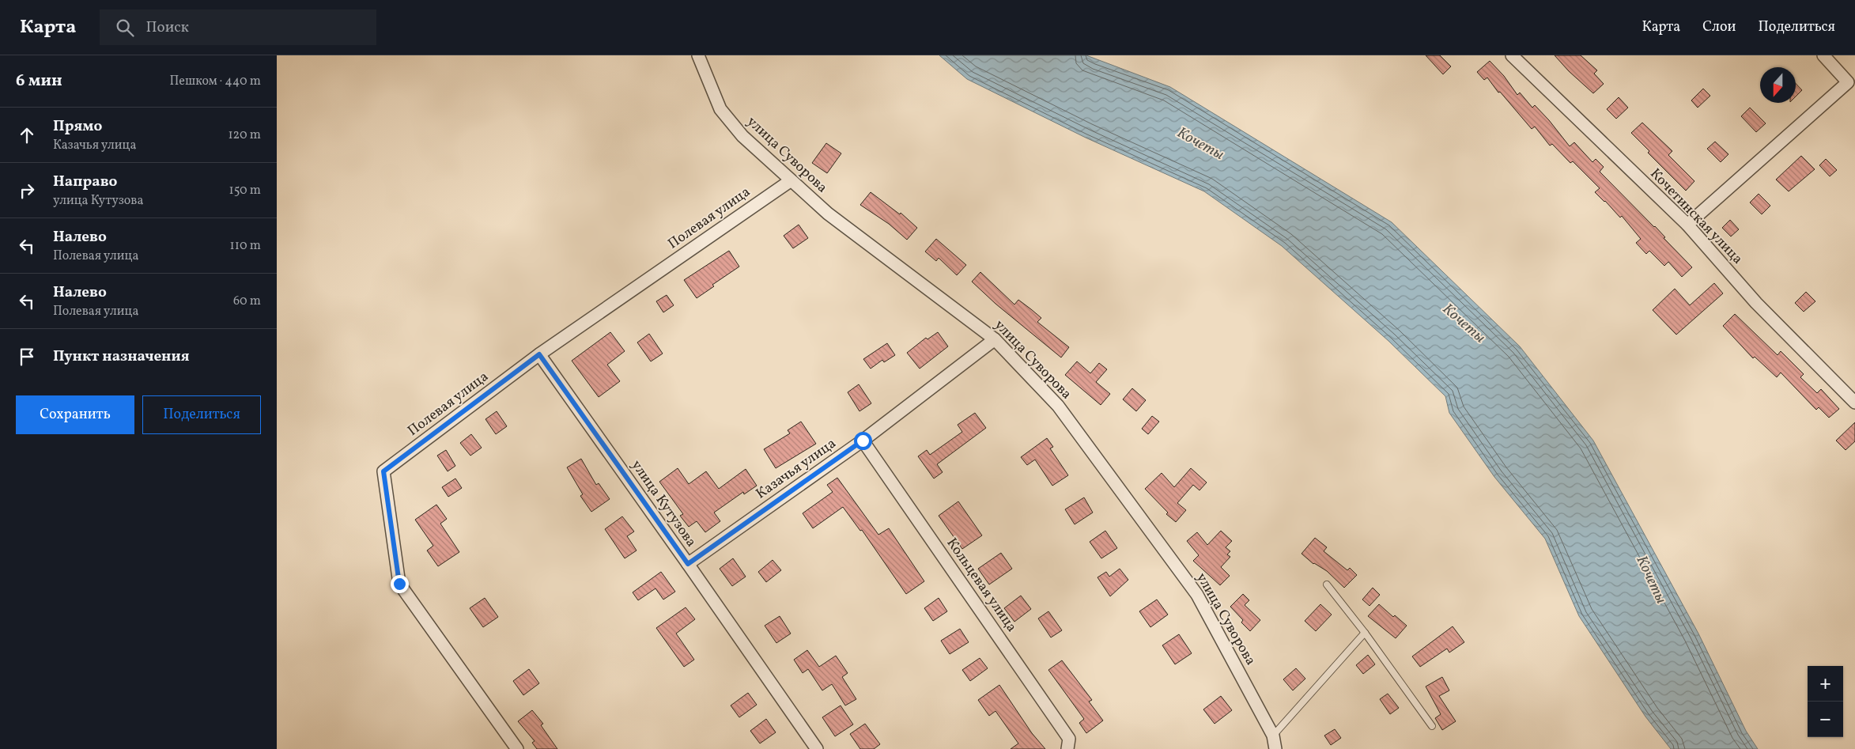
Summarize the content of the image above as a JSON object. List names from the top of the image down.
{
  "streets": {
    "street": [
      "улица Суворова",
      "Кочетинская улица",
      "Полевая улица",
      "Казачья улица",
      "улица Кутузова",
      "Кольцевая улица"
    ]
  },
  "crossings": [
    ["улица Суворова", "Полевая улица"],
    ["улица Суворова", "Казачья улица"],
    ["Полевая улица", "улица Кутузова"],
    ["Казачья улица", "улица Кутузова"],
    ["Казачья улица", "Кольцевая улица"]
  ],
  "water": ["Кочеты"],
  "north": "bottom",
  "page": {
    "header": "Карта",
    "search": "Поиск",
    "nav": ["Карта", "Слои", "Поделиться"],
    "heading": ["6 мин", "Пешком · 440 m"],
    "list": [
      ["Прямо", "Казачья улица", "120 m"],
      ["Направо", "улица Кутузова", "150 m"],
      ["Налево", "Полевая улица", "110 m"],
      ["Налево", "Полевая улица", "60 m"],
      "Пункт назначения"
    ],
    "buttons": ["Сохранить", "Поделиться"],
    "map_buttons": ["+", "−"]
  }
}
